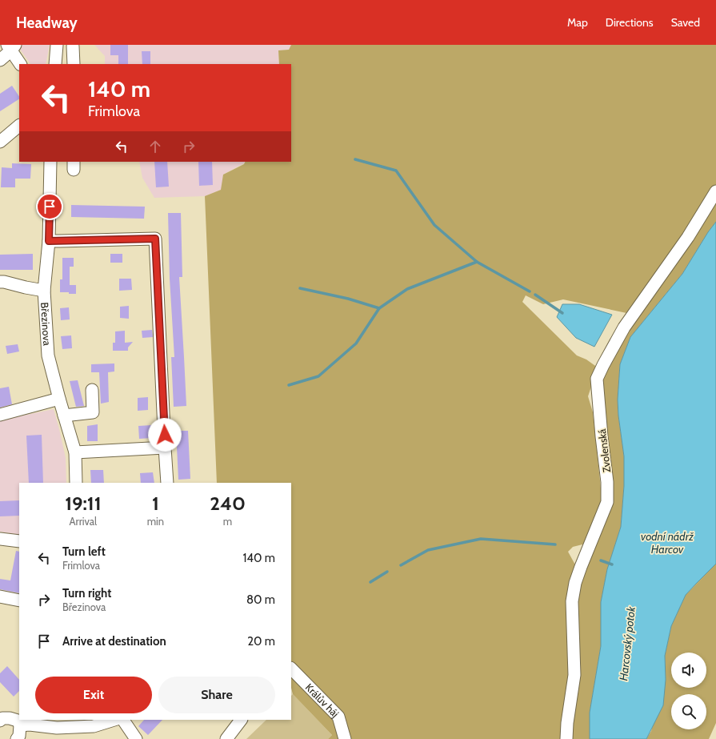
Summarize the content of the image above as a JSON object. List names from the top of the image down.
{
  "streets": {
    "street": ["Březinova", "Zvolenská", "Králův háj"]
  },
  "water": ["vodní nádrž Harcov", "Harcovský potok"],
  "page": {
    "header": "Headway",
    "nav": ["Map", "Directions", "Saved"],
    "turn": ["140 m", "Frimlova"],
    "eta": [
      "19:11",
      "Arrival",
      "1",
      "min",
      "240",
      "m"
    ],
    "list": [
      {
        "name": "Turn left",
        "note": "Frimlova",
        "value": "140 m"
      },
      {
        "name": "Turn right",
        "note": "Březinova",
        "value": "80 m"
      },
      {
        "name": "Arrive at destination",
        "value": "20 m"
      }
    ],
    "buttons": ["Exit", "Share"]
  }
}
